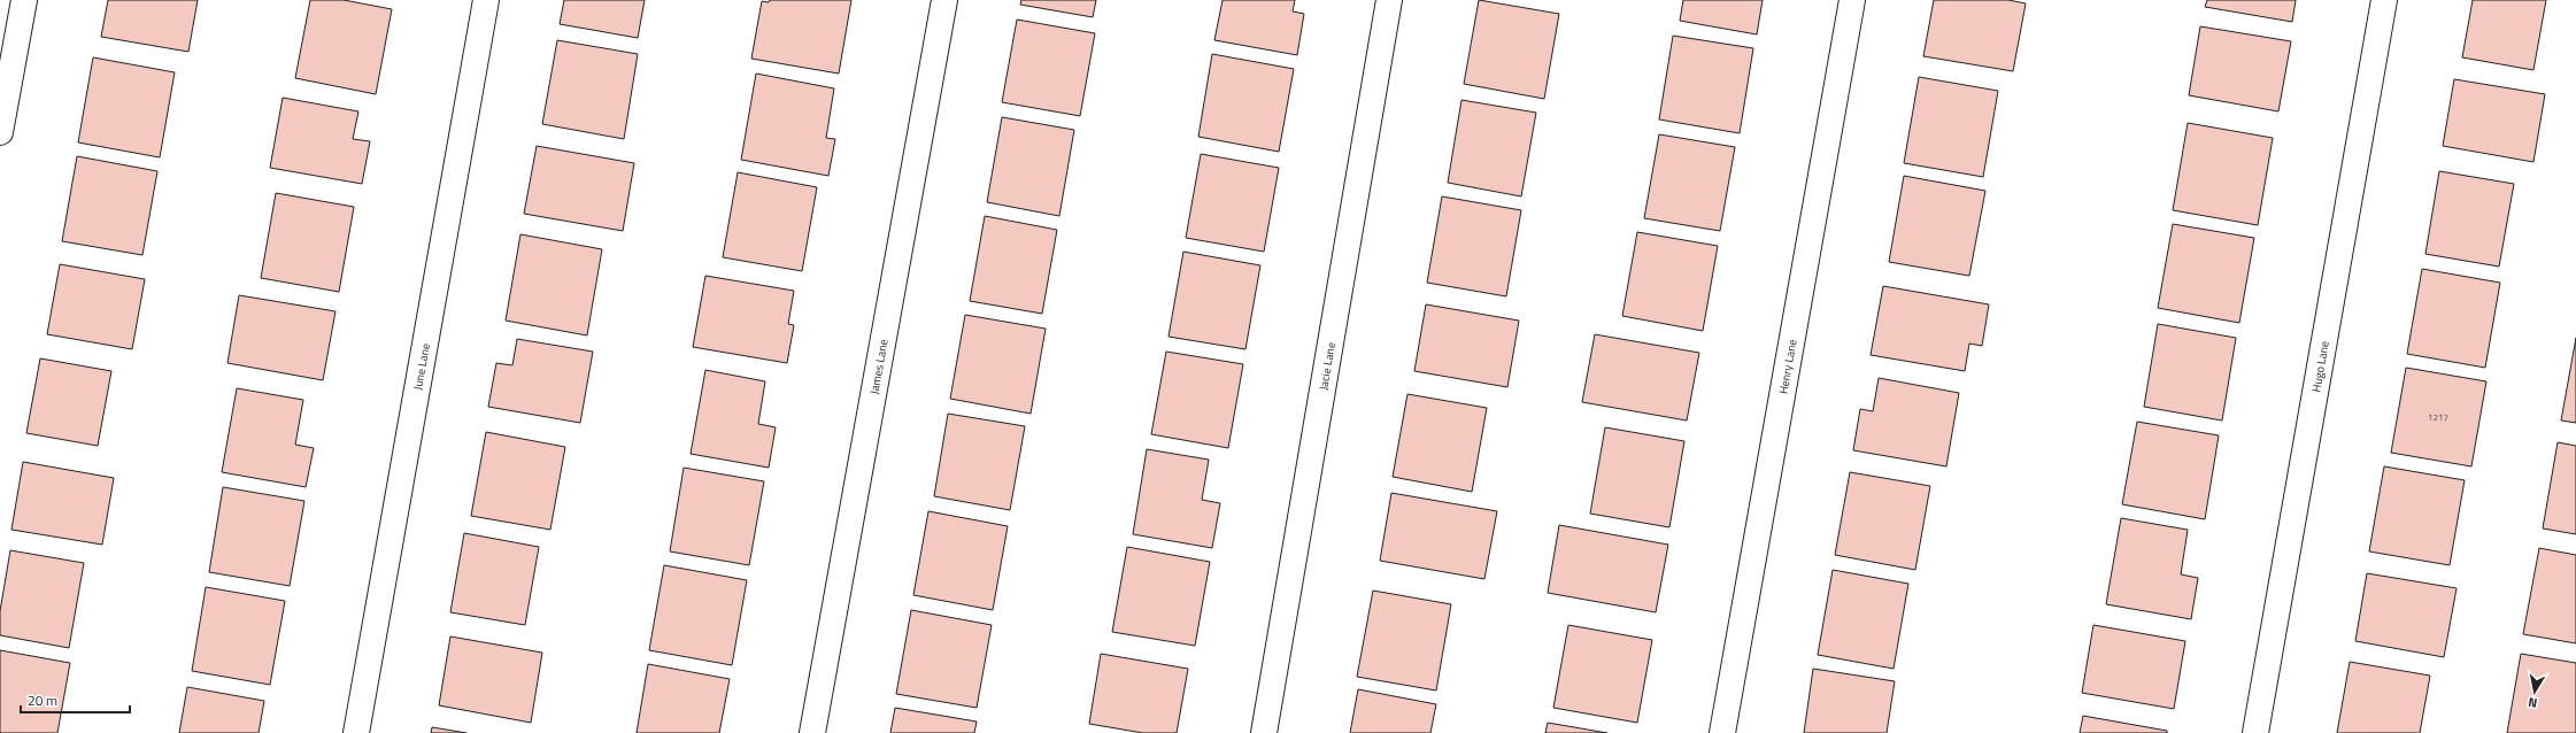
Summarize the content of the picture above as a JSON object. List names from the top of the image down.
{
  "streets": {
    "street": [
      "June Lane",
      "James Lane",
      "Jacie Lane",
      "Henry Lane",
      "Hugo Lane"
    ]
  },
  "house_numbers": ["1217"],
  "scale_bar": "20 m",
  "north": "bottom"
}
